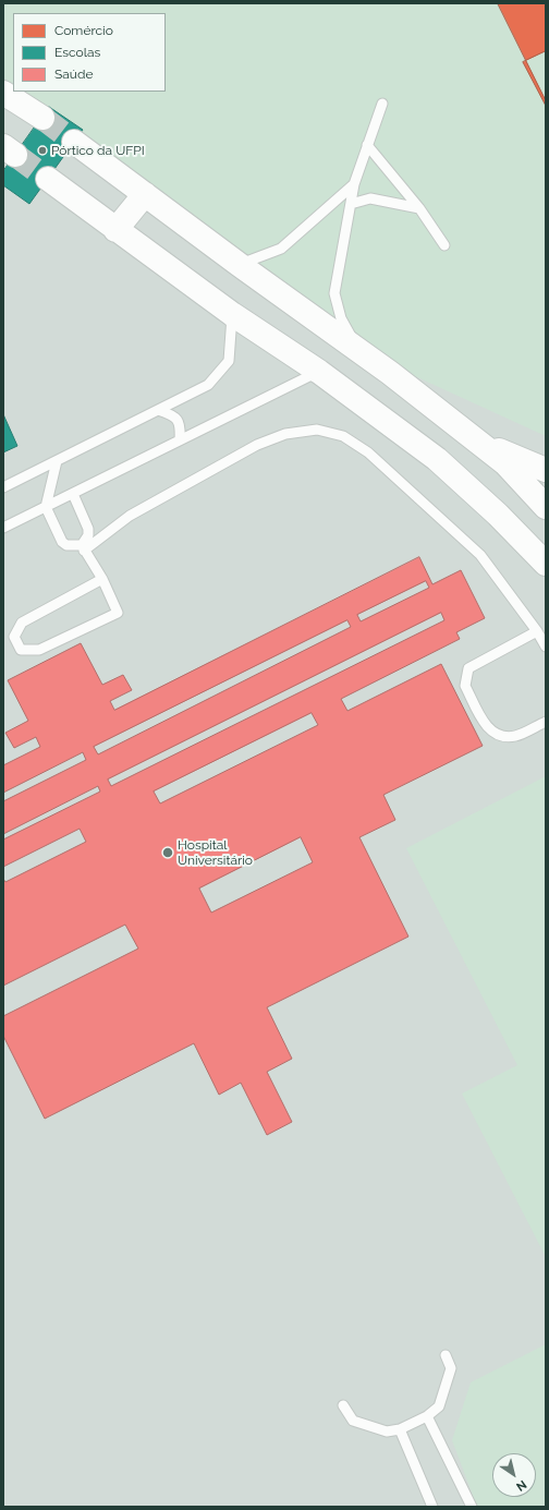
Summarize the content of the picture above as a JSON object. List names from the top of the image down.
{
  "places": ["Pórtico da UFPI", "Hospital Universitário"],
  "legend": ["Comércio", "Escolas", "Saúde"],
  "north": "bottom right"
}
